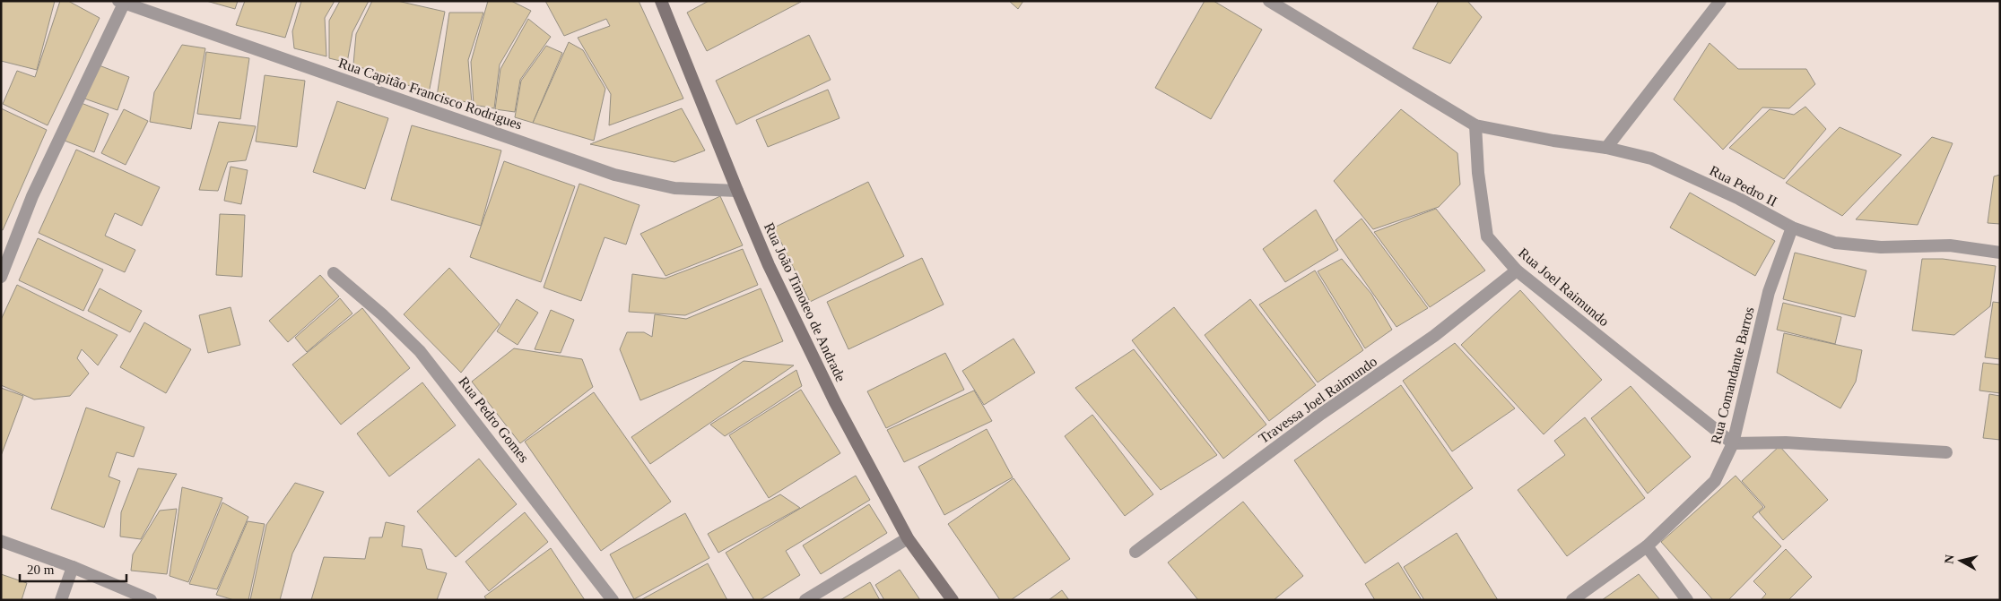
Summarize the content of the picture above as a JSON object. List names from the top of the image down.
{
  "streets": {
    "main road": ["Rua João Timoteo de Andrade"],
    "street": [
      "Rua Capitão Francisco Rodrigues",
      "Rua Pedro II",
      "Rua Joel Raimundo",
      "Rua Comandante Barros",
      "Travessa Joel Raimundo",
      "Rua Pedro Gomes"
    ]
  },
  "crossings": [
    ["Rua Capitão Francisco Rodrigues", "Rua João Timoteo de Andrade"],
    ["Rua Pedro II", "Rua Joel Raimundo"],
    ["Rua Pedro II", "Rua Comandante Barros"],
    ["Rua Joel Raimundo", "Rua Comandante Barros"],
    ["Rua Joel Raimundo", "Travessa Joel Raimundo"]
  ],
  "scale_bar": "20 m",
  "north": "left"
}
